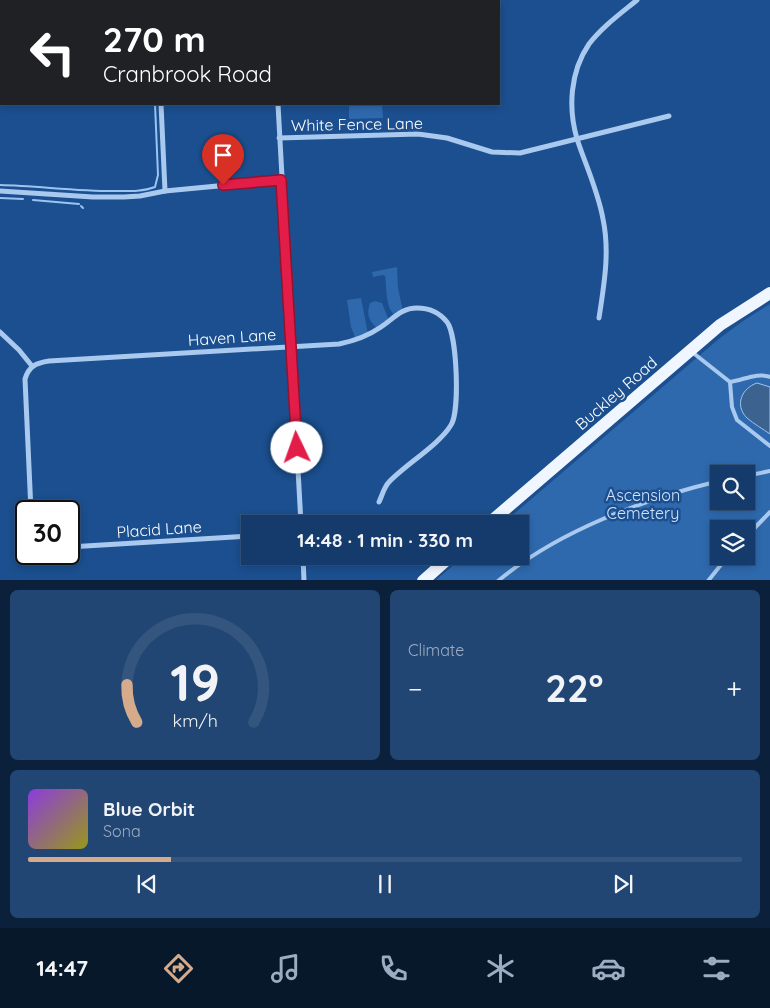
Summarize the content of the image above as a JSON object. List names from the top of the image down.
{
  "streets": {
    "main road": ["Buckley Road"],
    "street": ["White Fence Lane", "Haven Lane", "Placid Lane"]
  },
  "parks": ["Ascension Cemetery"],
  "page": {
    "turn": ["270 m", "Cranbrook Road"],
    "limit": "30",
    "trip": "14:48 · 1 min · 330 m",
    "tile": "Climate",
    "heat": ["−", "22°", "+"],
    "song": ["Blue Orbit", "Sona"],
    "tabs": "14:47",
    "gauge": ["19", "km/h"]
  }
}
